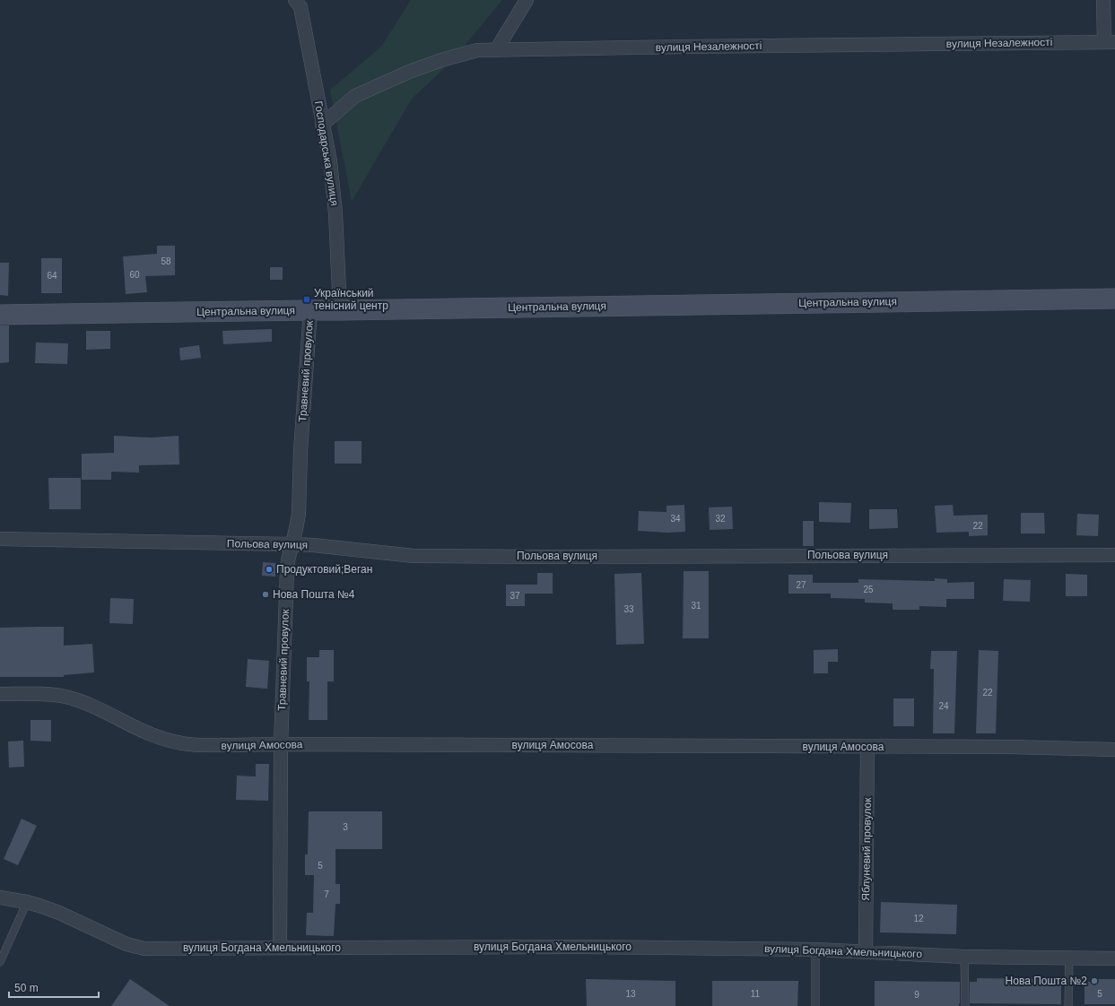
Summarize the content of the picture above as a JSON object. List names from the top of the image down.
{
  "streets": {
    "main road": ["Центральна вулиця"],
    "street": [
      "вулиця Незалежності",
      "Господарська вулиця",
      "Травневий провулок",
      "Польова вулиця",
      "вулиця Амосова",
      "Яблуневий провулок",
      "вулиця Богдана Хмельницького"
    ]
  },
  "crossings": [
    ["вулиця Незалежності", "Господарська вулиця"],
    ["Господарська вулиця", "Центральна вулиця"],
    ["Центральна вулиця", "Травневий провулок"],
    ["Травневий провулок", "Польова вулиця"],
    ["Травневий провулок", "вулиця Амосова"],
    ["Травневий провулок", "вулиця Богдана Хмельницького"],
    ["вулиця Амосова", "Яблуневий провулок"],
    ["Яблуневий провулок", "вулиця Богдана Хмельницького"]
  ],
  "places": {
    "transit": ["Український тенісний центр"],
    "other": ["Продуктовий;Веган", "Нова Пошта №4", "Нова Пошта №2"]
  },
  "house_numbers": [
    "58",
    "60",
    "64",
    "34",
    "32",
    "22",
    "27",
    "25",
    "37",
    "31",
    "33",
    "22",
    "24",
    "3",
    "5",
    "7",
    "12",
    "13",
    "11",
    "5",
    "9"
  ],
  "scale_bar": "50 m"
}
